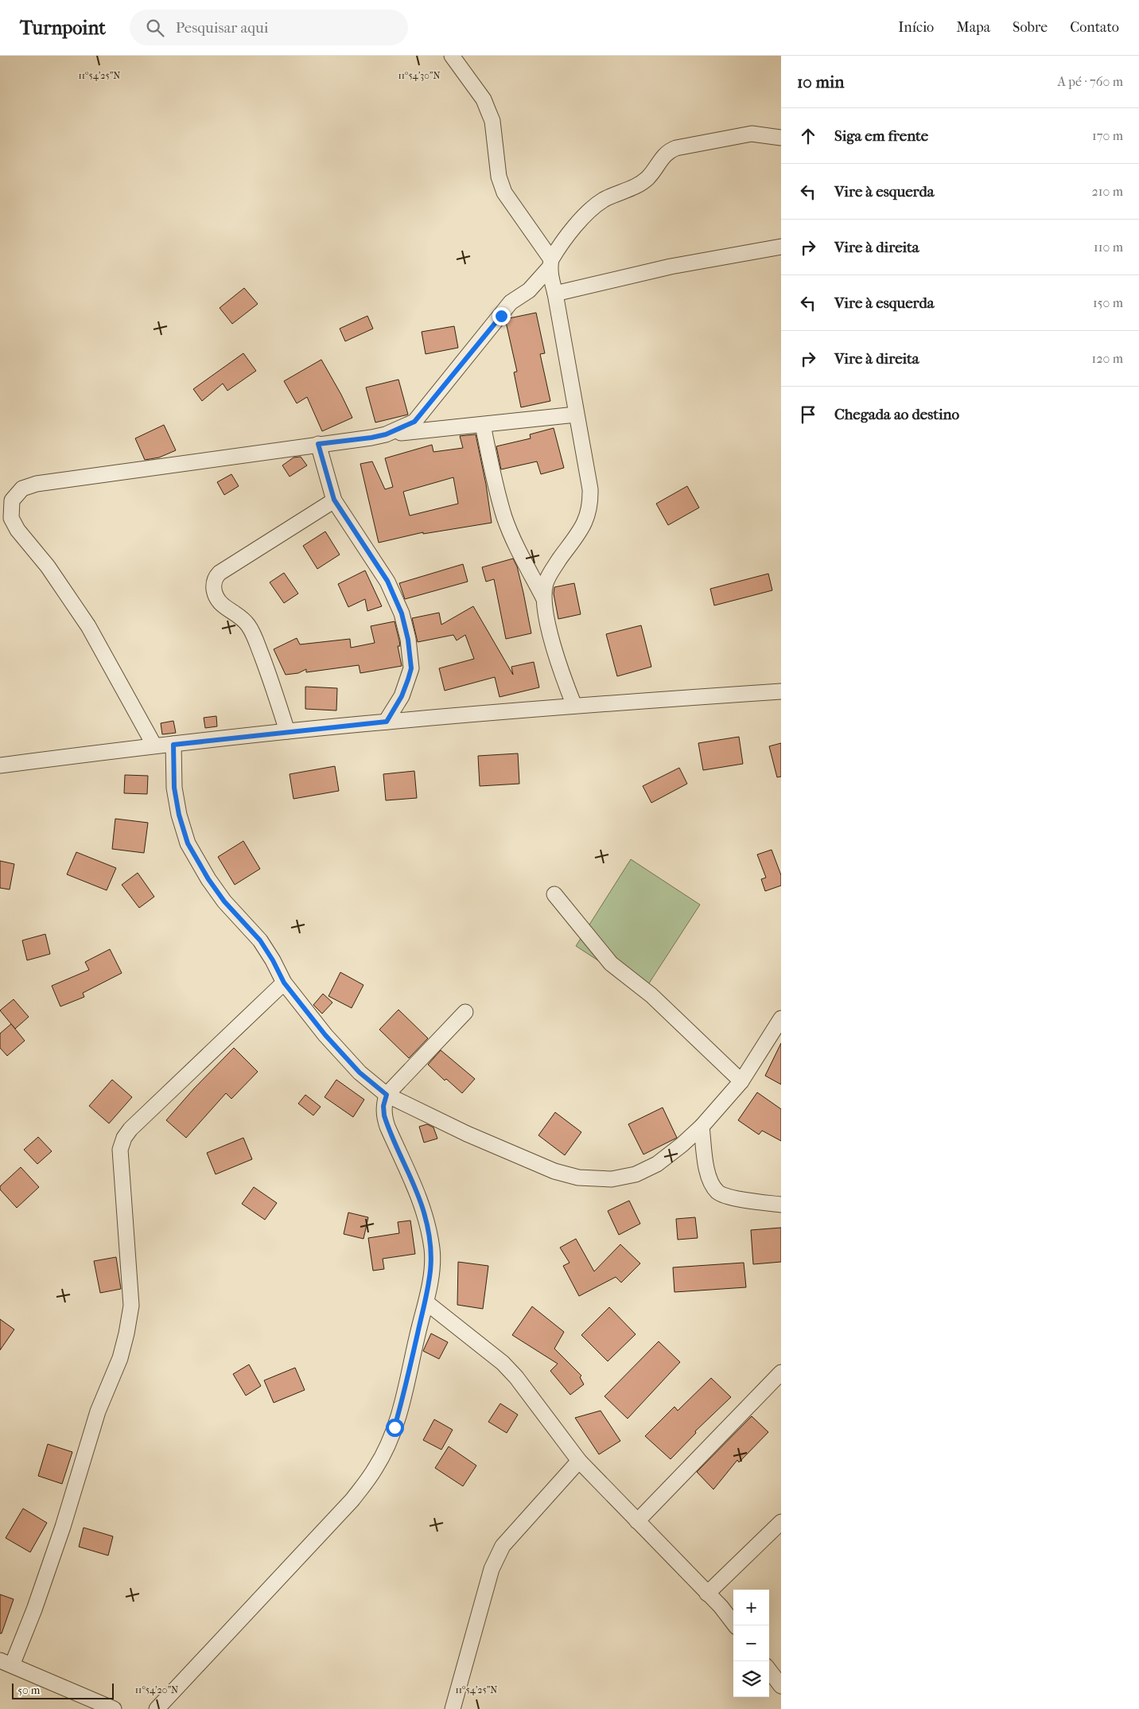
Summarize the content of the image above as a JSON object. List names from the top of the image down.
{
  "scale_bar": "50 m",
  "page": {
    "header": "Turnpoint",
    "search": "Pesquisar aqui",
    "nav": [
      "Início",
      "Mapa",
      "Sobre",
      "Contato"
    ],
    "heading": ["10 min", "A pé · 760 m"],
    "list": [
      ["Siga em frente", "170 m"],
      ["Vire à esquerda", "210 m"],
      ["Vire à direita", "110 m"],
      ["Vire à esquerda", "150 m"],
      ["Vire à direita", "120 m"],
      "Chegada ao destino"
    ],
    "map_buttons": ["+", "−"],
    "scale": "50 m"
  },
  "coordinates": ["11°54'25\"N", "11°54'30\"N", "11°54'20\"N"]
}
